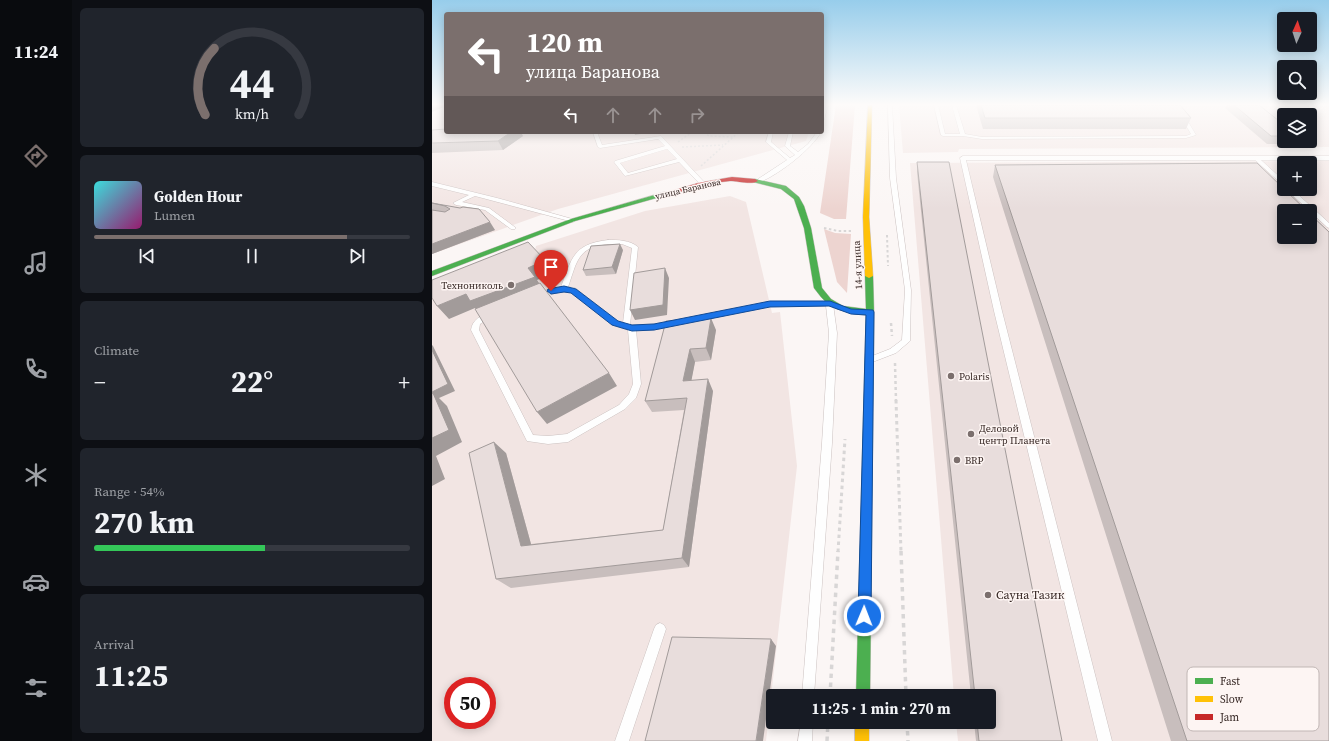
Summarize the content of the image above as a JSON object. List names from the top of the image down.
{
  "streets": {
    "main road": ["улица Баранова", "14-я улица"]
  },
  "places": [
    "Технониколь",
    "Polaris",
    "Деловой центр Планета",
    "BRP",
    "Сауна Тазик"
  ],
  "legend": ["Fast", "Slow", "Jam"],
  "north": "top",
  "page": {
    "tabs": "11:24",
    "map_buttons": ["+", "−"],
    "turn": ["120 m", "улица Баранова"],
    "song": ["Golden Hour", "Lumen"],
    "tile": [
      "Climate",
      ["Range · 54%", "270 km"],
      ["Arrival", "11:25"]
    ],
    "heat": ["−", "22°", "+"],
    "limit": "50",
    "trip": "11:25 · 1 min · 270 m",
    "gauge": ["44", "km/h"]
  }
}
